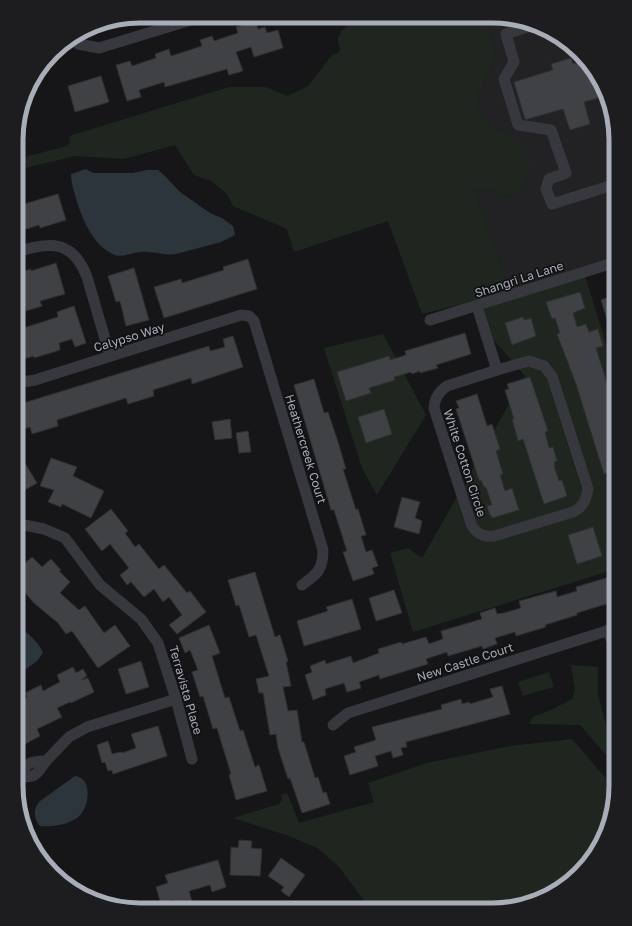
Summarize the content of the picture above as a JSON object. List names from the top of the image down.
{
  "streets": {
    "street": [
      "Shangri La Lane",
      "Calypso Way",
      "Heathercreek Court",
      "White Cotton Circle",
      "New Castle Court",
      "Terravista Place"
    ]
  },
  "crossings": [
    ["Calypso Way", "Heathercreek Court"]
  ]
}
